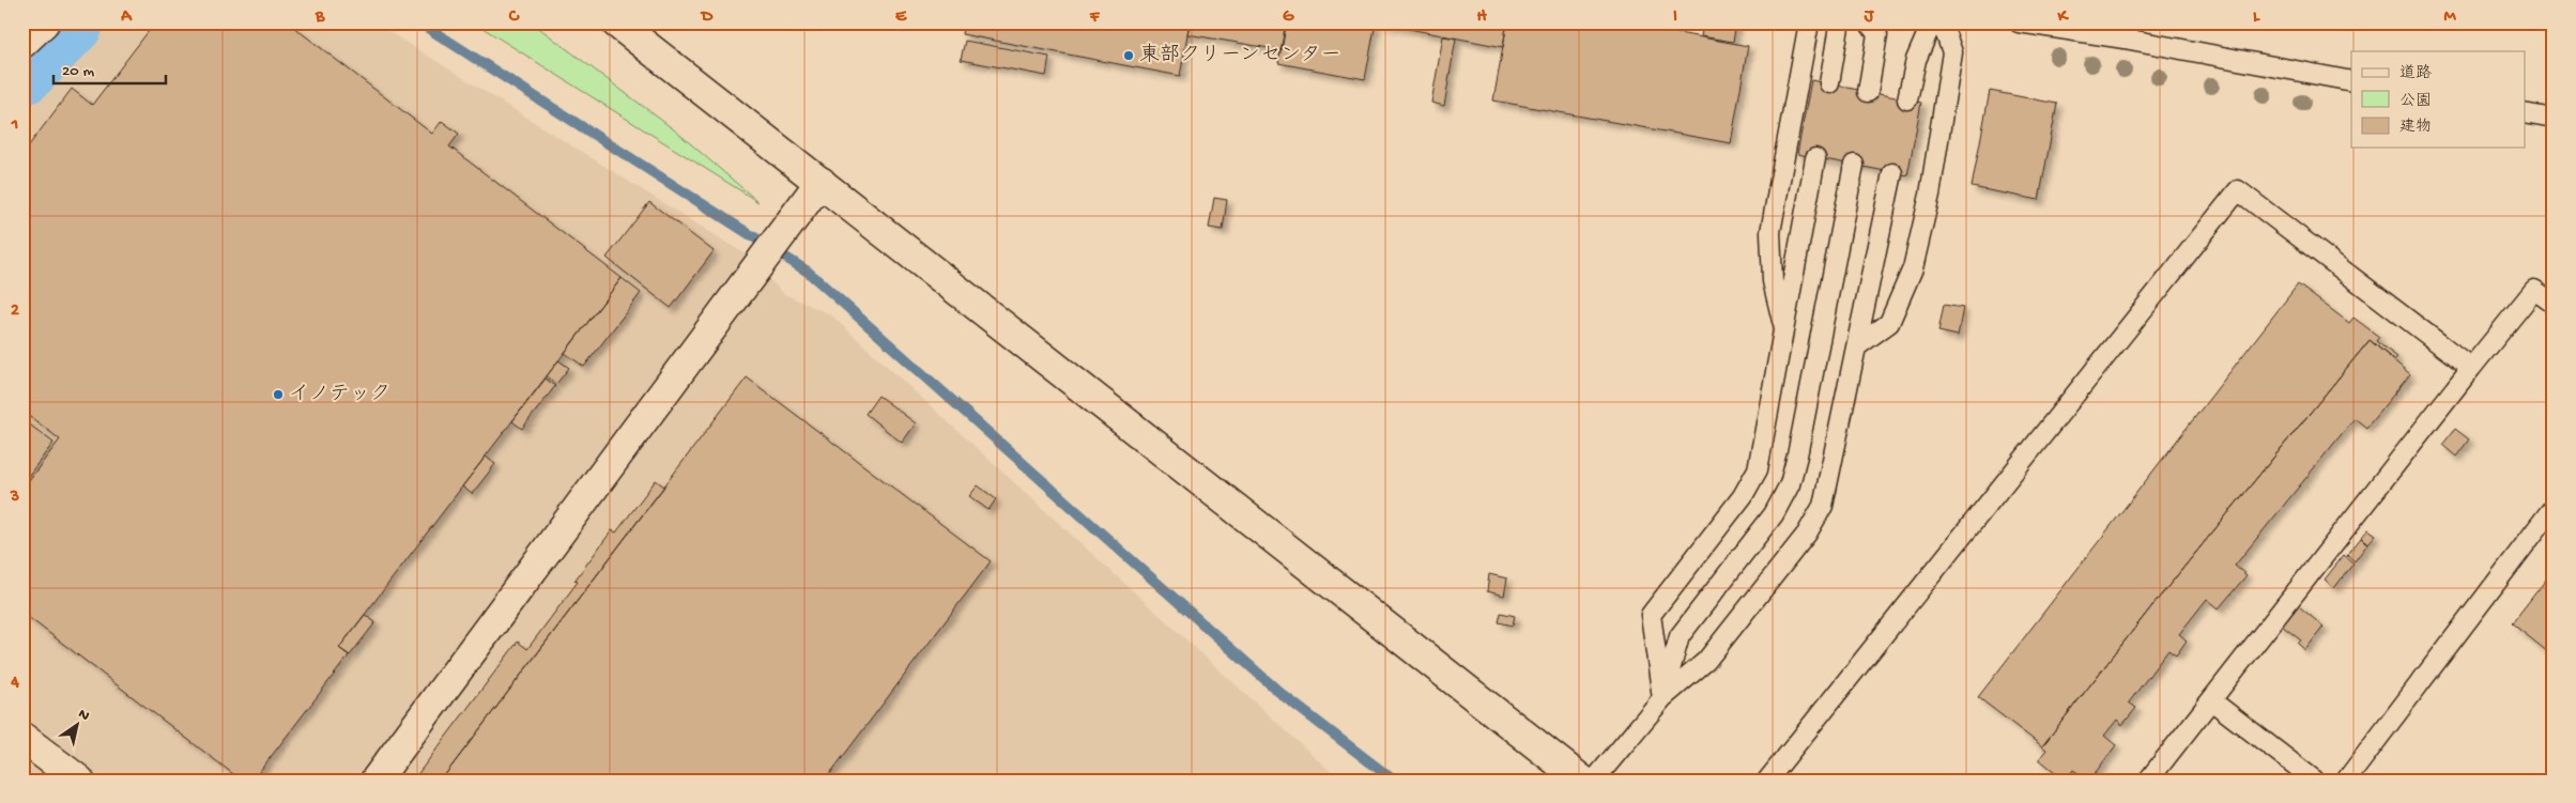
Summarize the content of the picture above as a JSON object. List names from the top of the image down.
{
  "places": ["東部クリーンセンター", "イノテック"],
  "legend": ["道路", "公園", "建物"],
  "scale_bar": "20 m",
  "north": "top right",
  "grid": {
    "columns": [
      "A",
      "B",
      "C",
      "D",
      "E",
      "F",
      "G",
      "H",
      "I",
      "J",
      "K",
      "L",
      "M"
    ],
    "rows": [
      "1",
      "2",
      "3",
      "4"
    ]
  }
}
